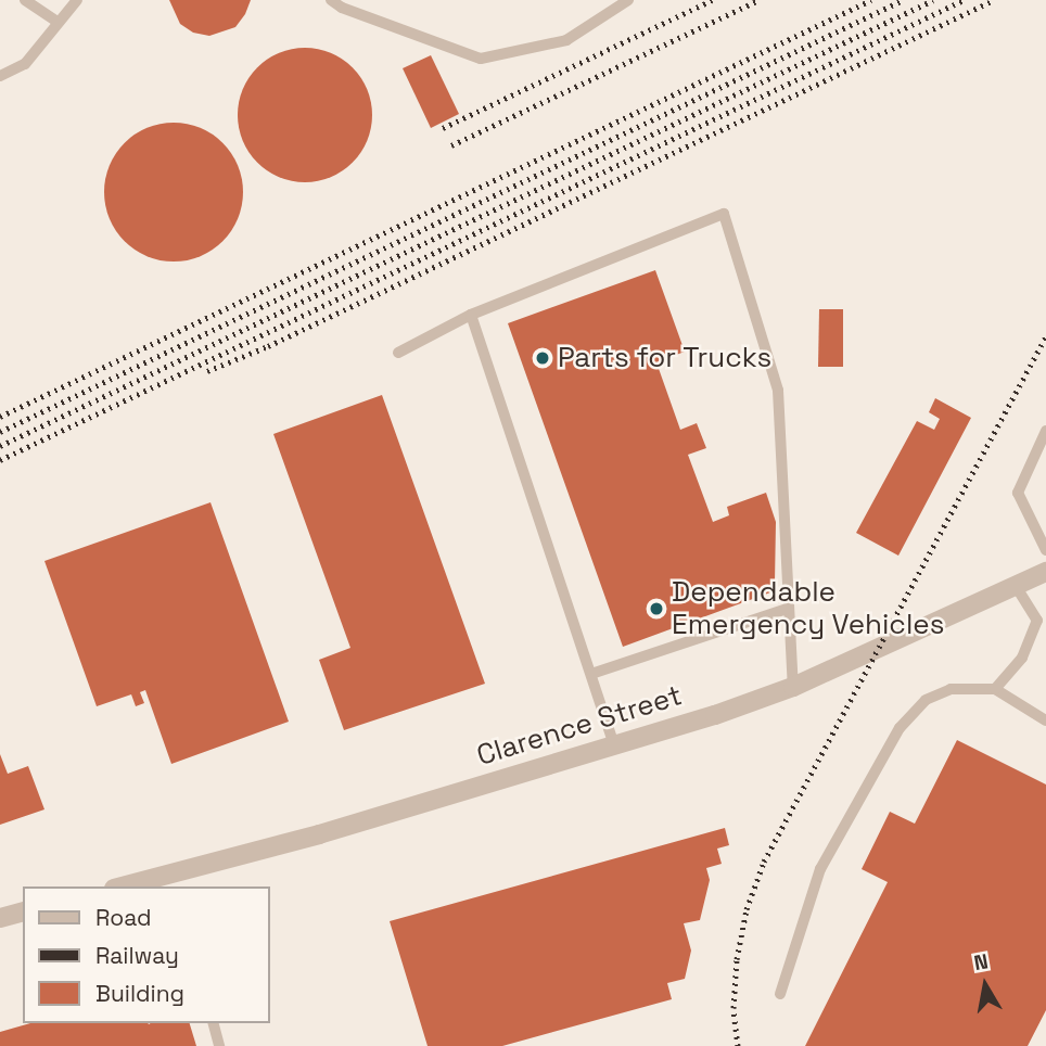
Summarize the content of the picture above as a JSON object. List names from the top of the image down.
{
  "streets": {
    "street": ["Clarence Street"]
  },
  "places": ["Parts for Trucks", "Dependable Emergency Vehicles"],
  "legend": ["Road", "Railway", "Building"],
  "north": "top"
}
